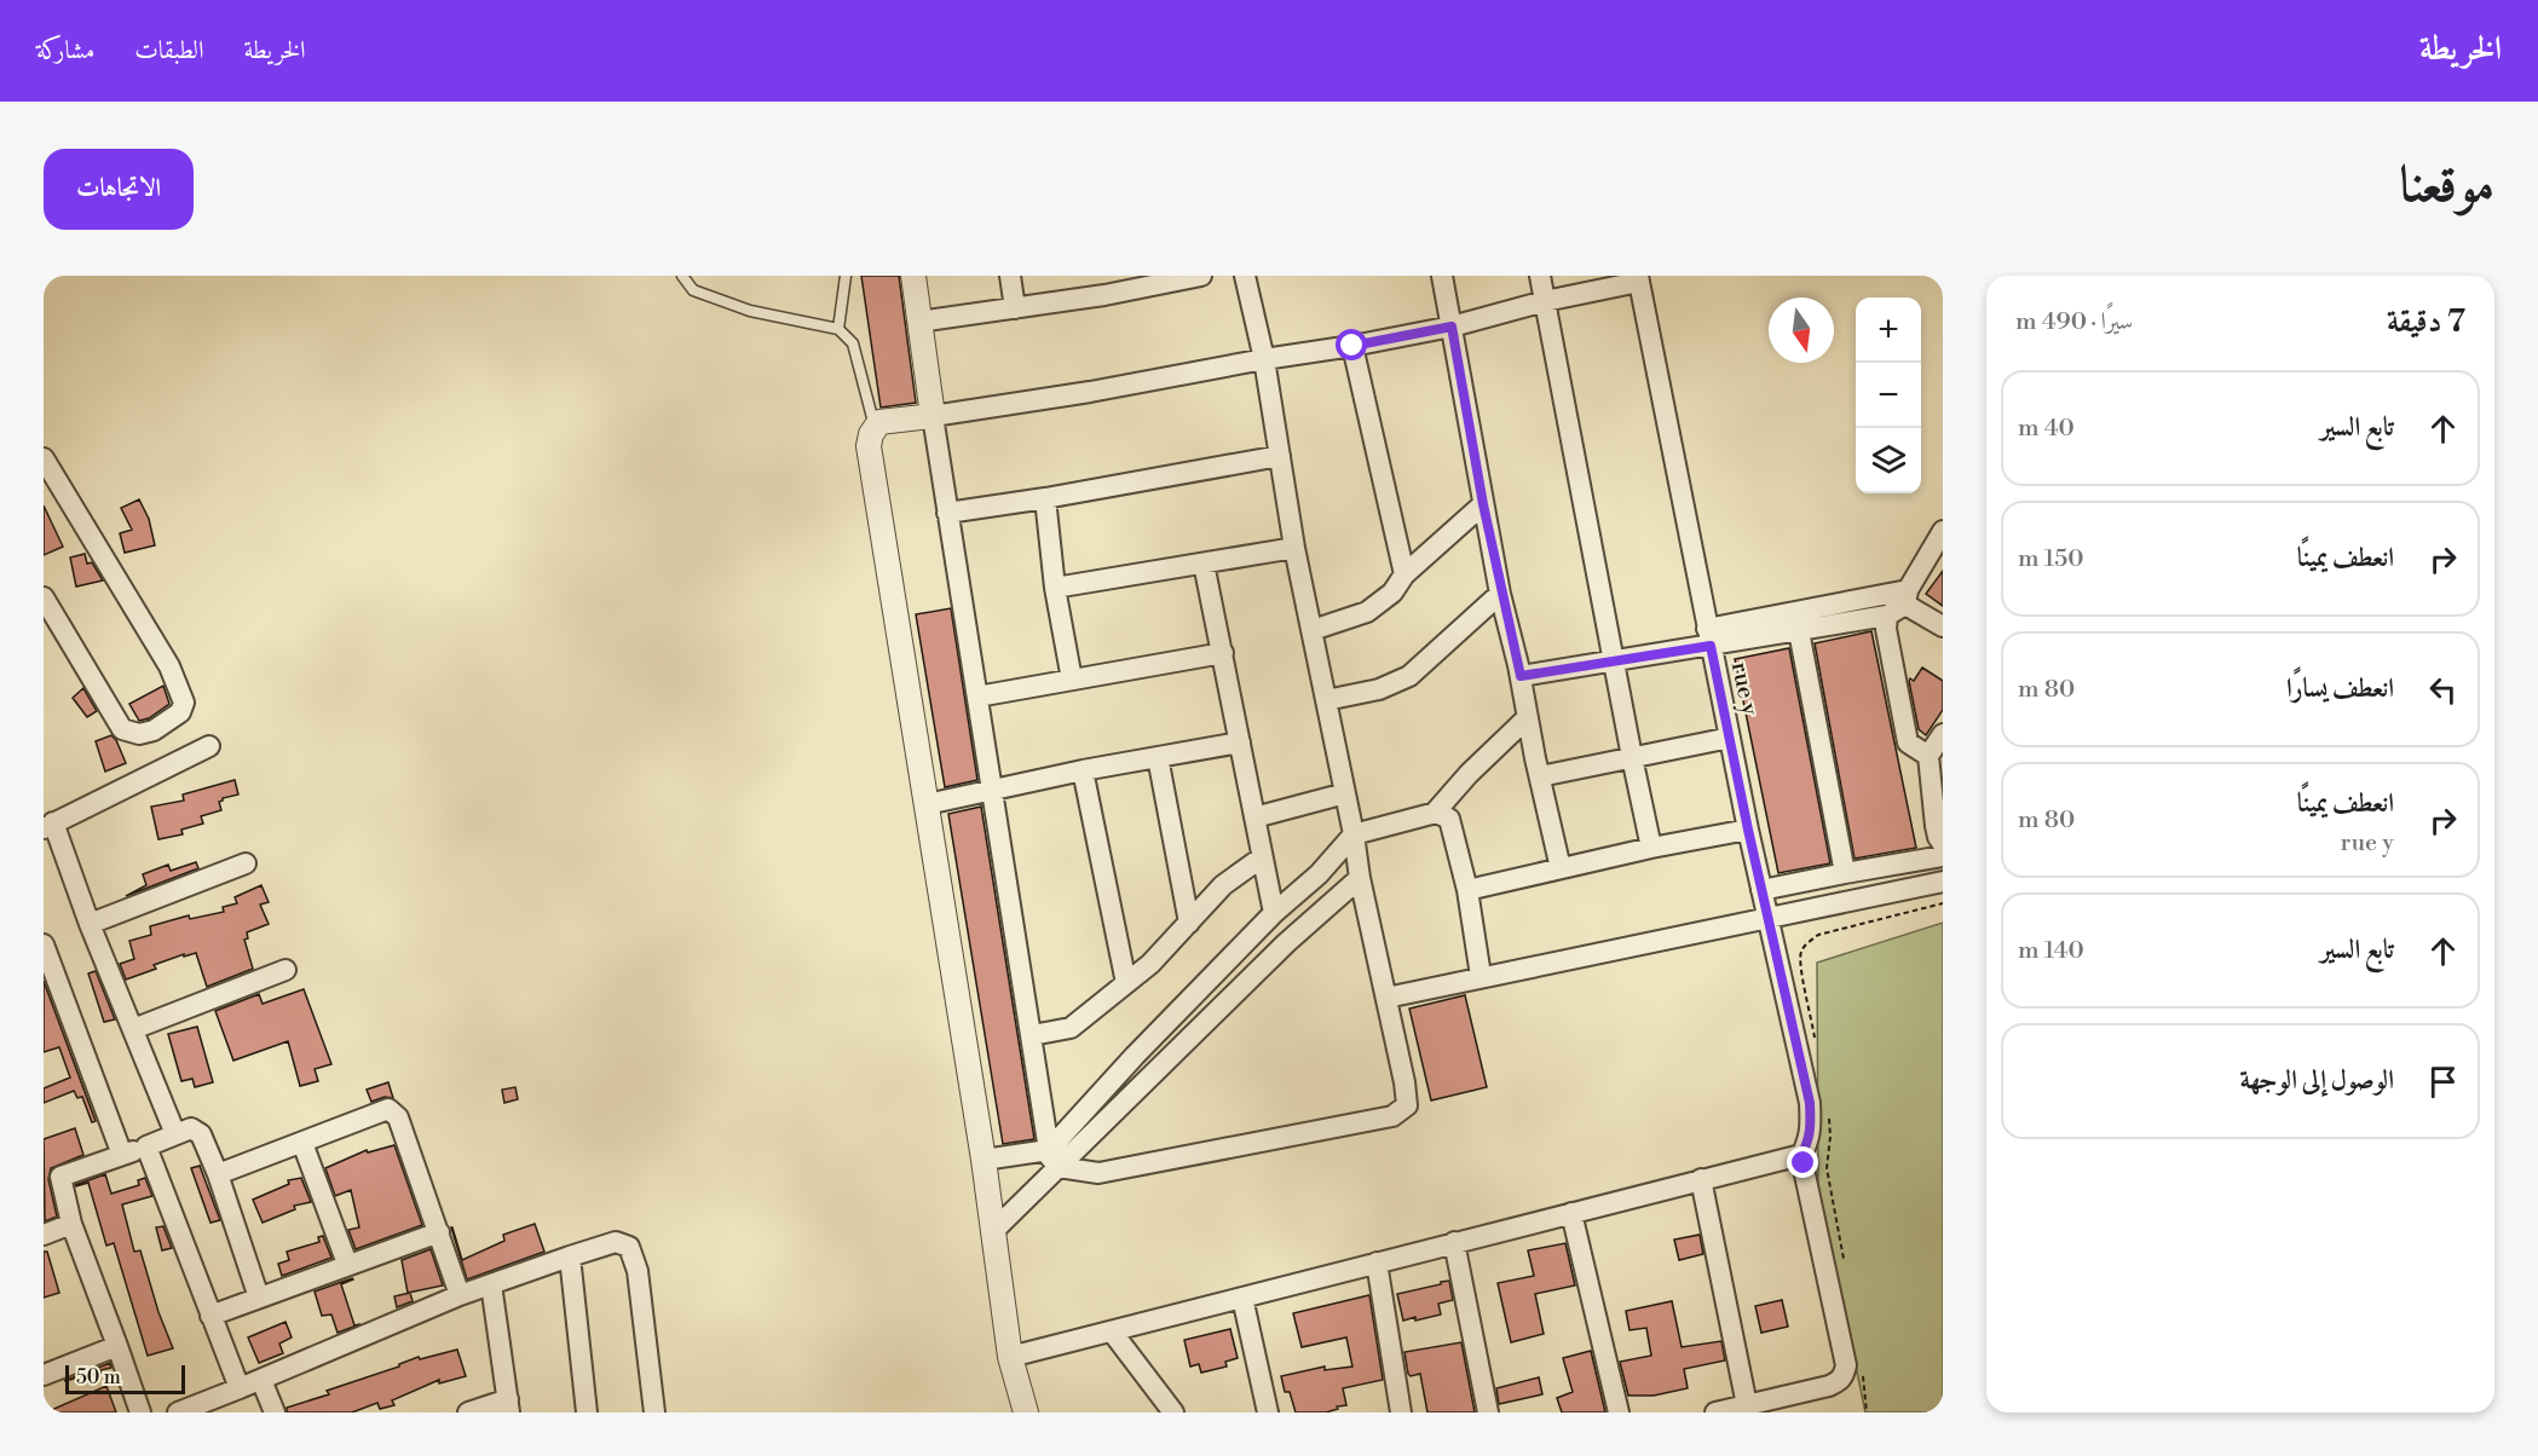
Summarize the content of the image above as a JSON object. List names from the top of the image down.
{
  "streets": {
    "street": ["rue y"]
  },
  "scale_bar": "50 m",
  "north": "bottom",
  "page": {
    "header": "الخريطة",
    "nav": ["الخريطة", "الطبقات", "مشاركة"],
    "title": "موقعنا",
    "buttons": "الاتجاهات",
    "heading": ["7 دقيقة", "سيرًا · 490 m"],
    "map_buttons": ["+", "−"],
    "list": [
      ["تابع السير", "40 m"],
      ["انعطف يمينًا", "150 m"],
      ["انعطف يسارًا", "80 m"],
      ["انعطف يمينًا", "rue y", "80 m"],
      ["تابع السير", "140 m"],
      "الوصول إلى الوجهة"
    ],
    "scale": "50 m"
  }
}
